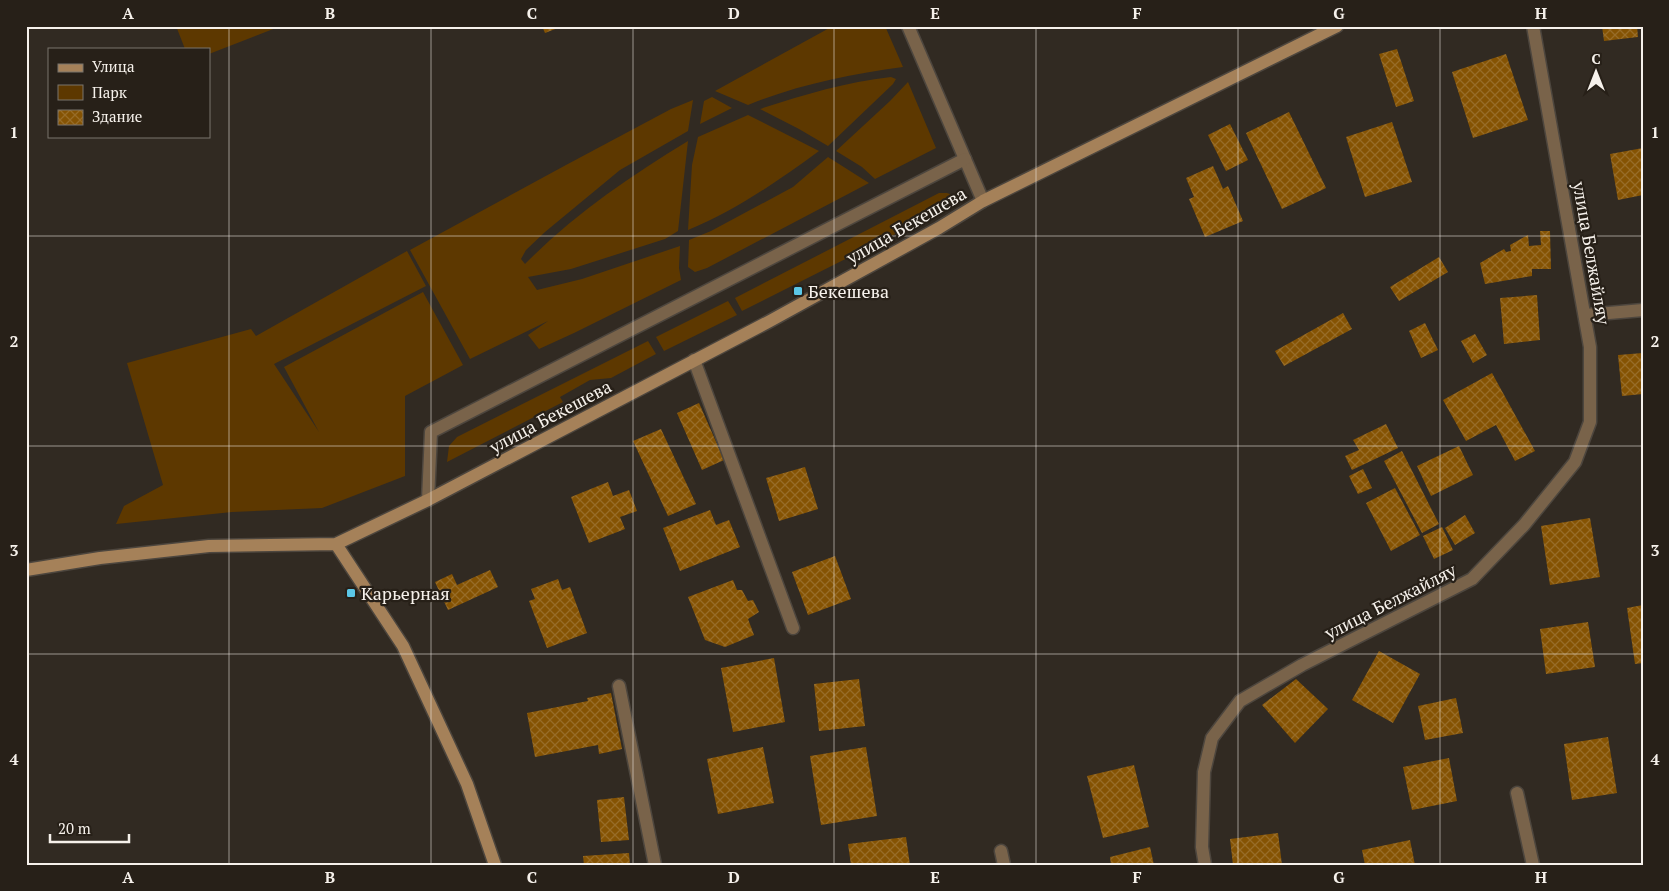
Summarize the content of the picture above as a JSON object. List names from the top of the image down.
{
  "streets": {
    "main road": ["улица Бекешева"],
    "street": ["улица Белжайляу"]
  },
  "places": {
    "transit": ["Бекешева", "Карьерная"]
  },
  "legend": ["Улица", "Парк", "Здание"],
  "scale_bar": "20 m",
  "north": "top",
  "grid": {
    "columns": [
      "A",
      "B",
      "C",
      "D",
      "E",
      "F",
      "G",
      "H"
    ],
    "rows": [
      "1",
      "2",
      "3",
      "4"
    ]
  }
}
